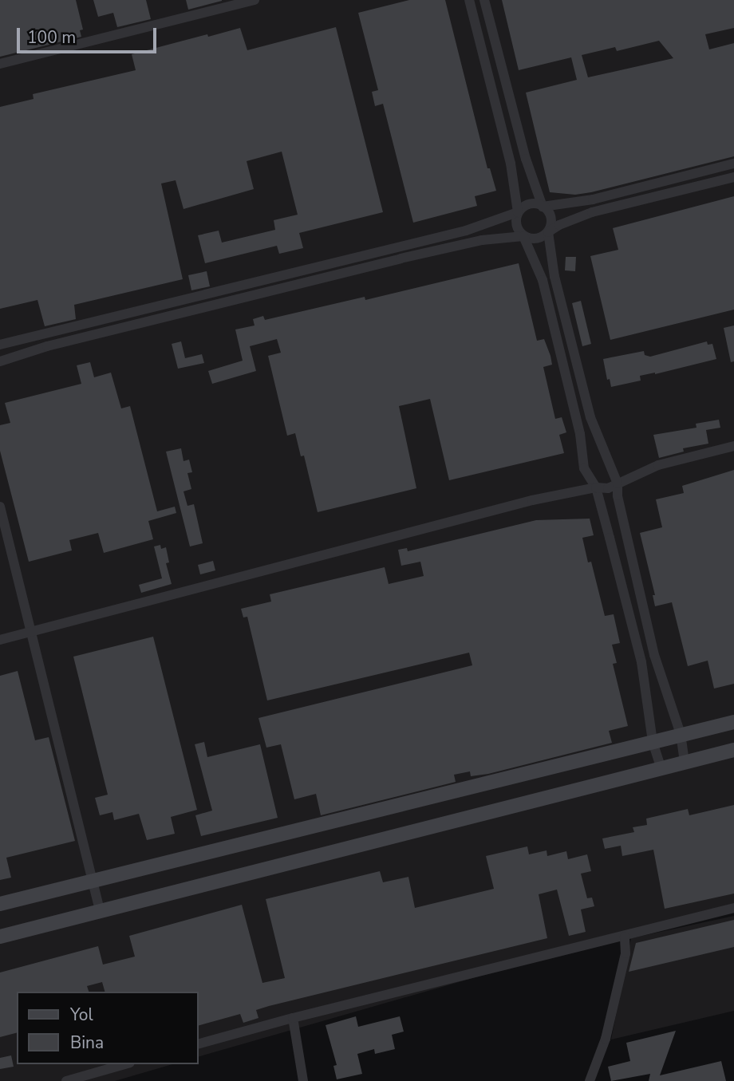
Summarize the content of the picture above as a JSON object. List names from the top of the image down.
{
  "legend": ["Yol", "Bina"],
  "scale_bar": "100 m"
}
